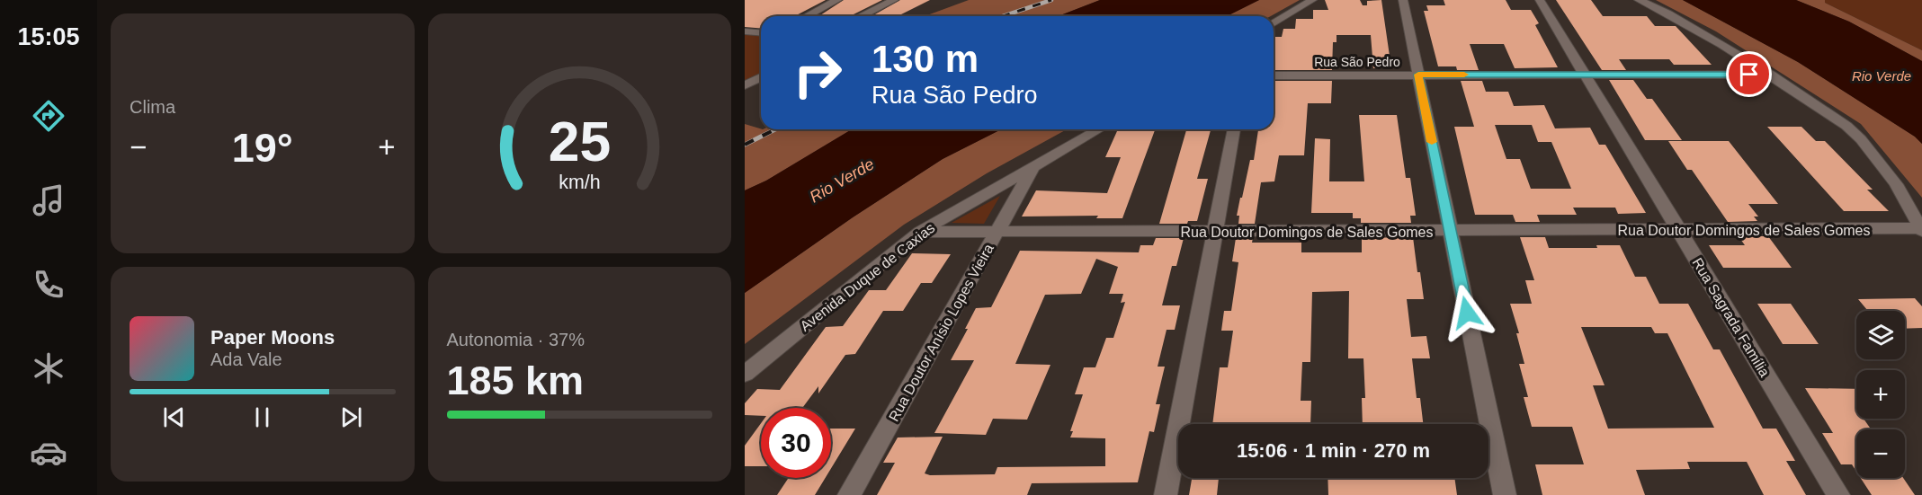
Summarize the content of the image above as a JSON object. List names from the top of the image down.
{
  "streets": {
    "street": [
      "Rua São Pedro",
      "Rua Doutor Domingos de Sales Gomes",
      "Avenida Duque de Caxias",
      "Rua Sagrada Família",
      "Rua Doutor Anísio Lopes Vieira"
    ]
  },
  "crossings": [
    ["Rua São Pedro", "Rua Sagrada Família"],
    ["Rua Doutor Domingos de Sales Gomes", "Avenida Duque de Caxias"],
    ["Rua Doutor Domingos de Sales Gomes", "Rua Sagrada Família"],
    ["Rua Doutor Domingos de Sales Gomes", "Rua Doutor Anísio Lopes Vieira"],
    ["Avenida Duque de Caxias", "Rua Doutor Anísio Lopes Vieira"]
  ],
  "water": ["Rio Verde"],
  "page": {
    "tabs": "15:05",
    "tile": [
      "Clima",
      ["Autonomia · 37%", "185 km"]
    ],
    "turn": ["130 m", "Rua São Pedro"],
    "heat": ["−", "19°", "+"],
    "map_buttons": ["+", "−"],
    "song": ["Paper Moons", "Ada Vale"],
    "limit": "30",
    "trip": "15:06 · 1 min · 270 m",
    "gauge": ["25", "km/h"]
  }
}
